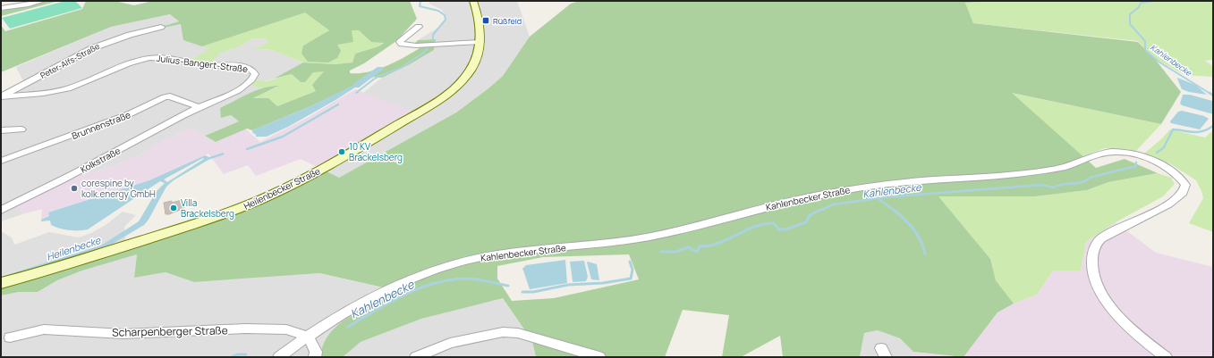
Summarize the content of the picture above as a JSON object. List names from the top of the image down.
{
  "streets": {
    "main road": ["Heilenbecker Straße"],
    "street": [
      "Peter-Alfs-Straße",
      "Julius-Bangert-Straße",
      "Brunnenstraße",
      "Kolkstraße",
      "Kahlenbecker Straße",
      "Scharpenberger Straße"
    ]
  },
  "crossings": [
    ["Peter-Alfs-Straße", "Julius-Bangert-Straße"],
    ["Julius-Bangert-Straße", "Brunnenstraße"],
    ["Julius-Bangert-Straße", "Kolkstraße"],
    ["Brunnenstraße", "Kolkstraße"],
    ["Kahlenbecker Straße", "Scharpenberger Straße"]
  ],
  "water": ["Kahlenbecke", "Heilenbecke"],
  "places": {
    "transit": ["Rüßfeld"],
    "other": ["10 KV Brackelsberg", "corespine by kolk.energy GmbH", "Villa Brackelsberg"]
  }
}
